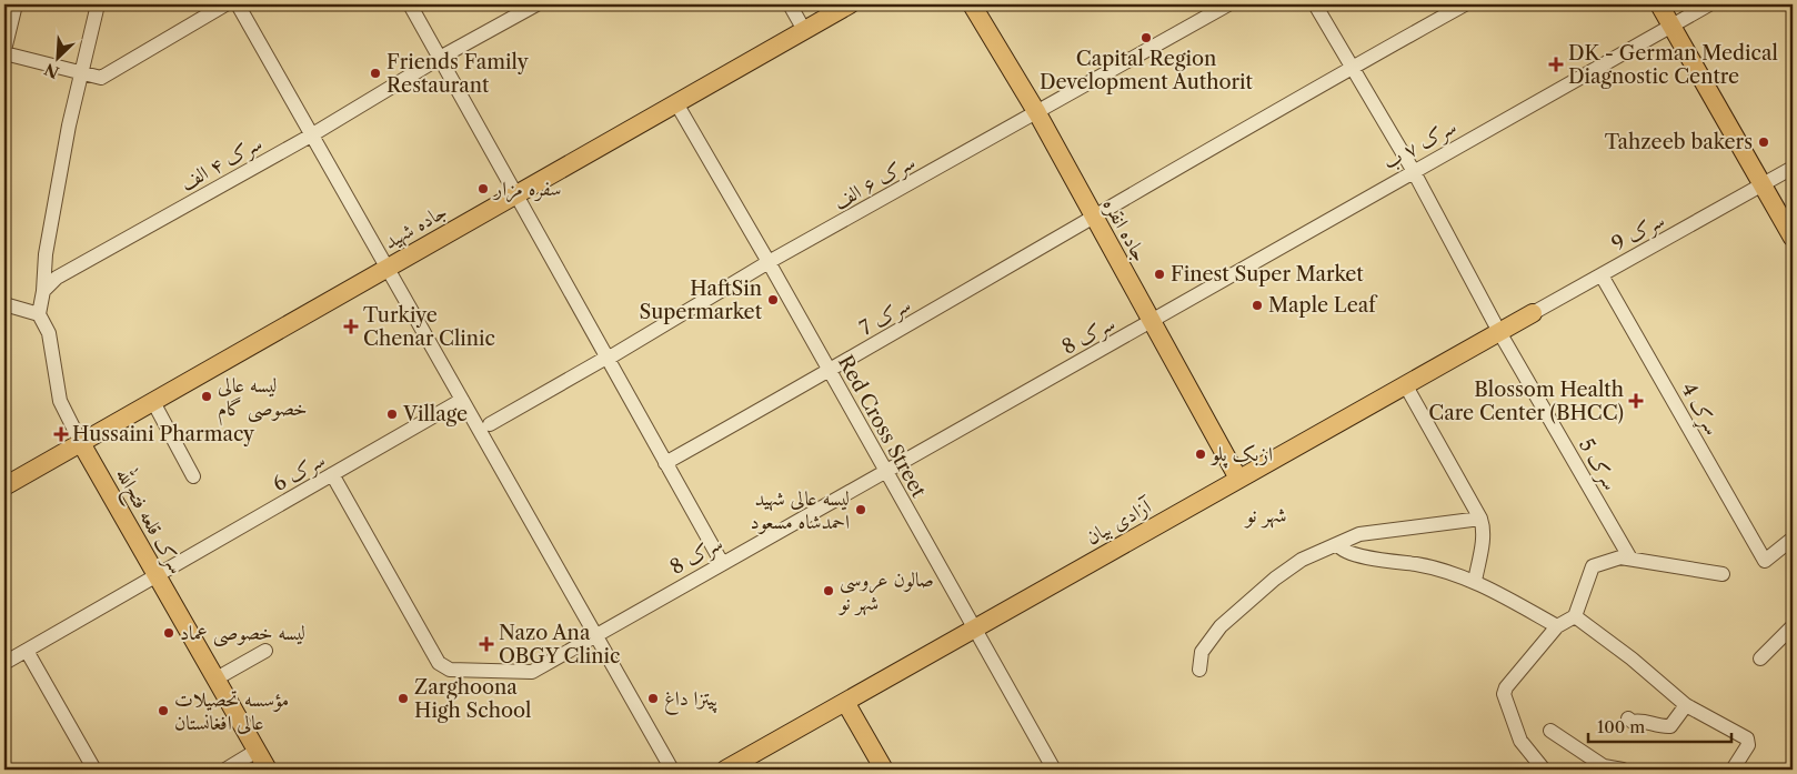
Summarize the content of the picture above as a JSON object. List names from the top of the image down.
{
  "streets": {
    "main road": [
      "جاده شهید",
      "جاده انقره",
      "سرک قلعه فتح‌الله",
      "آزادی بیان"
    ],
    "street": [
      "سرک ۷ ب",
      "سرک ۴ الف",
      "سرک ۶ الف",
      "سرک 9",
      "سرک 7",
      "سرک 8",
      "سړک 4",
      "Red Cross Street",
      "سرک 5",
      "سرک 6"
    ]
  },
  "crossings": [
    ["سرک ۷ ب", "جاده انقره"],
    ["سرک ۷ ب", "سرک 8"],
    ["سرک ۷ ب", "سرک 5"],
    ["سرک ۶ الف", "جاده انقره"],
    ["سرک ۶ الف", "Red Cross Street"],
    ["جاده شهید", "Red Cross Street"],
    ["جاده شهید", "سرک قلعه فتح‌الله"],
    ["جاده انقره", "سرک 7"],
    ["جاده انقره", "سرک 8"],
    ["جاده انقره", "آزادی بیان"],
    ["سرک 9", "سړک 4"],
    ["سرک 9", "آزادی بیان"],
    ["سرک 7", "Red Cross Street"],
    ["سرک 8", "Red Cross Street"],
    ["سرک 8", "سرک 6"],
    ["Red Cross Street", "آزادی بیان"],
    ["سرک 5", "آزادی بیان"],
    ["سرک 6", "سرک قلعه فتح‌الله"]
  ],
  "districts": ["شهر نو"],
  "places": {
    "other": [
      "Capital Region Development Authorit",
      "Friends Family Restaurant",
      "Tahzeeb bakers",
      "سفره مزار",
      "Finest Super Market",
      "HaftSin Supermarket",
      "Maple Leaf",
      "لیسه عالی خصوصی گام",
      "Village",
      "ازبک پلو",
      "لیسه عالی شهید احمدشاه مسعود",
      "صالون عروسی شهر نو",
      "لیسه خصوصی عماد",
      "Zarghoona High School",
      "پیتزا داغ",
      "مؤسسه تحصیلات عالی افغانستان"
    ],
    "health": [
      "DK - German Medical Diagnostic Centre",
      "Turkiye Chenar Clinic",
      "Blossom Health Care Center (BHCC)",
      "Hussaini Pharmacy",
      "Nazo Ana OBGY Clinic"
    ]
  },
  "scale_bar": "100 m",
  "north": "bottom left"
}
